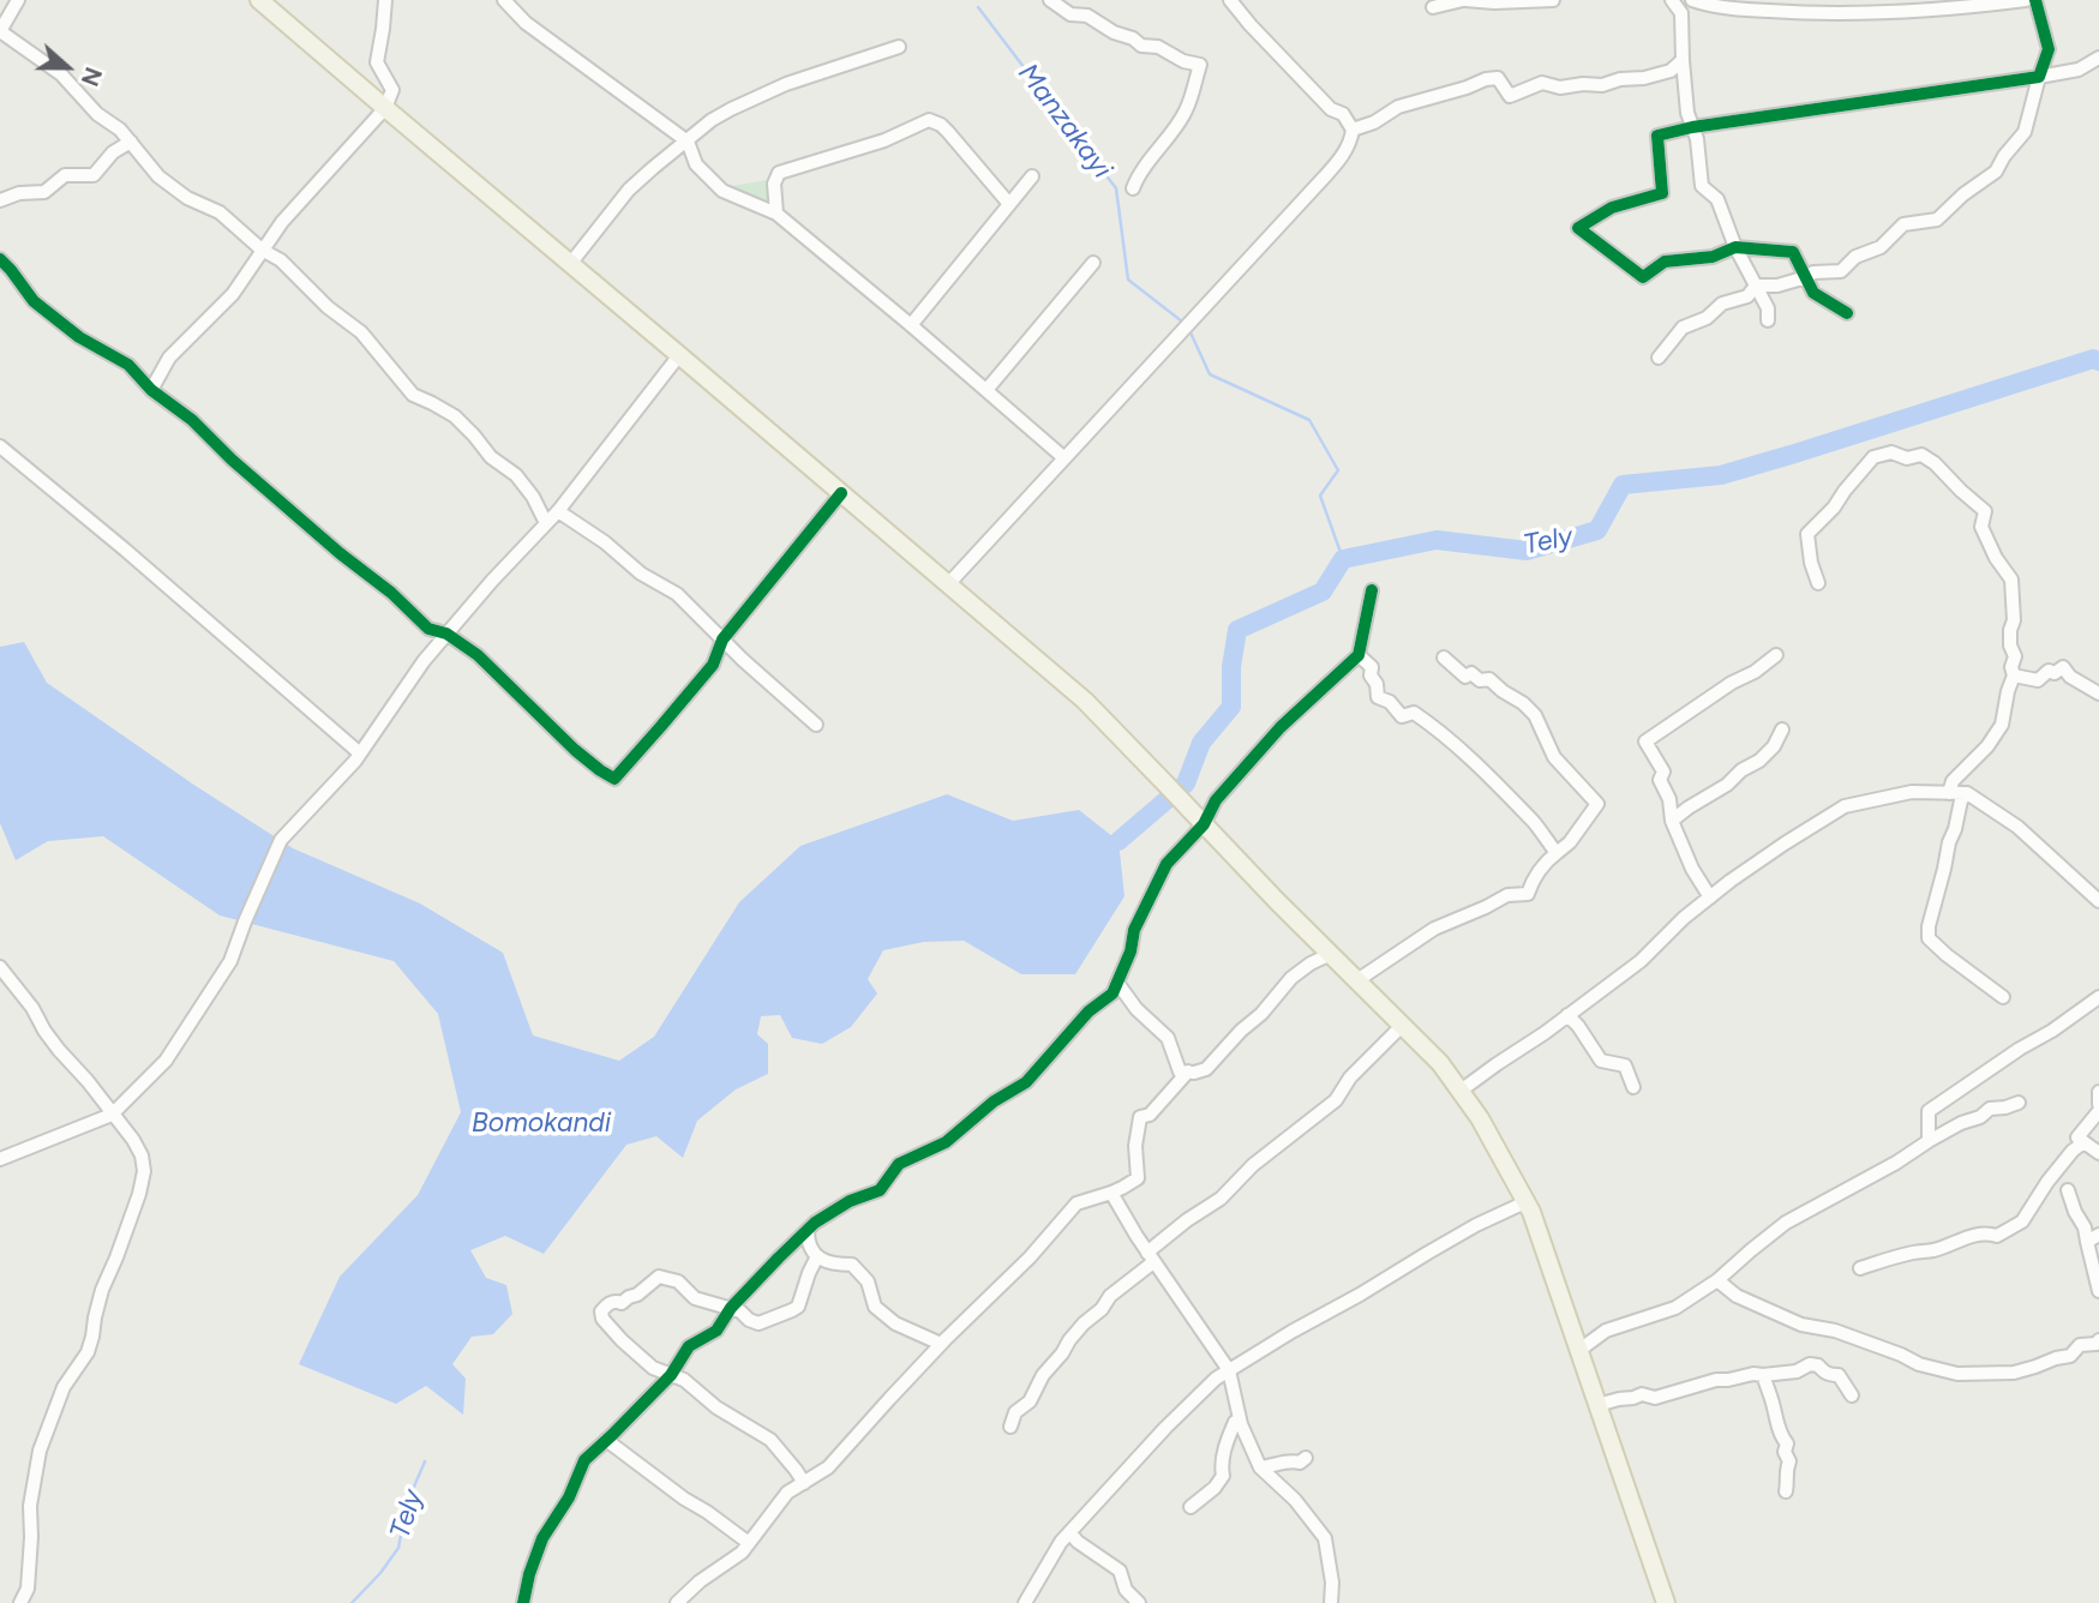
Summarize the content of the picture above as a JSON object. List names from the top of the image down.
{
  "water": ["Manzakayi", "Tely", "Bomokandi"],
  "north": "right"
}
